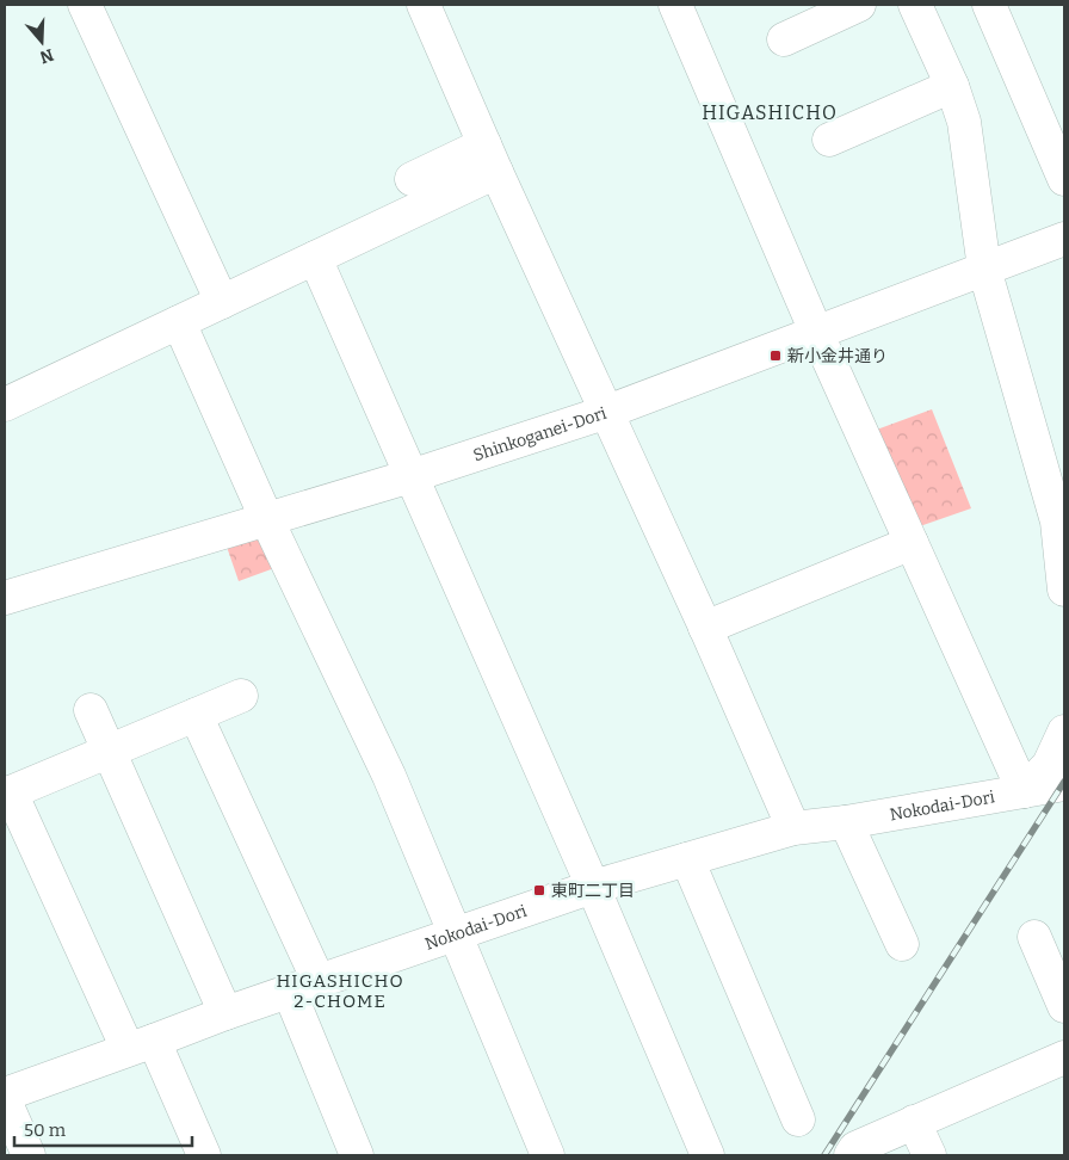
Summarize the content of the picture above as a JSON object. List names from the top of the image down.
{
  "streets": {
    "street": ["Shinkoganei-Dori", "Nokodai-Dori"]
  },
  "districts": ["HIGASHICHO", "HIGASHICHO 2-CHOME"],
  "places": {
    "transit": ["新小金井通り", "東町二丁目"]
  },
  "scale_bar": "50 m",
  "north": "bottom"
}
